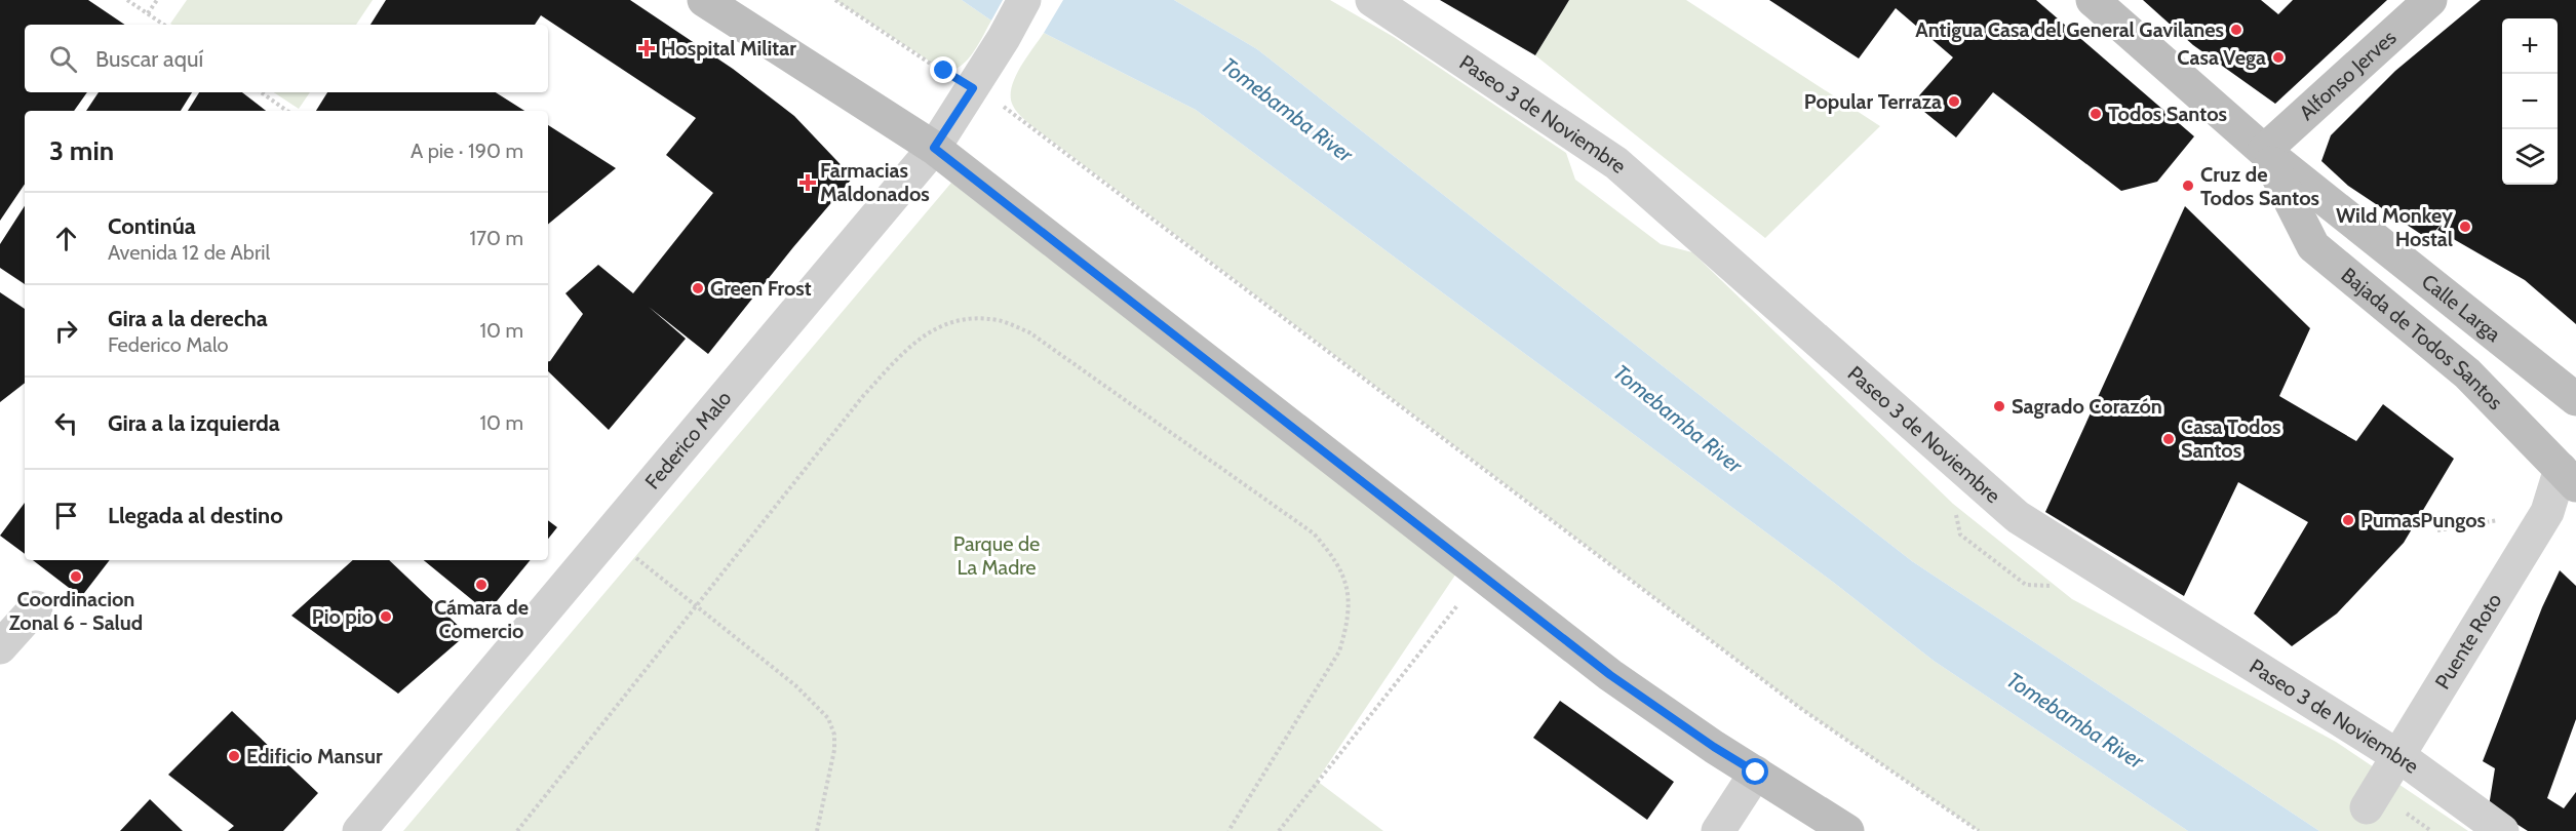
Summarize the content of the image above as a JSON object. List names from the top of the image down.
{
  "streets": {
    "main road": ["Alfonso Jerves", "Calle Larga", "Bajada de Todos Santos"],
    "street": ["Paseo 3 de Noviembre", "Federico Malo", "Puente Roto"]
  },
  "crossings": [
    ["Alfonso Jerves", "Calle Larga"],
    ["Alfonso Jerves", "Bajada de Todos Santos"],
    ["Calle Larga", "Bajada de Todos Santos"],
    ["Bajada de Todos Santos", "Puente Roto"]
  ],
  "water": ["Tomebamba River"],
  "parks": ["Parque de La Madre"],
  "places": {
    "other": [
      "Antigua Casa del General Gavilanes",
      "Casa Vega",
      "Popular Terraza",
      "Todos Santos",
      "Cruz de Todos Santos",
      "Wild Monkey Hostal",
      "Green Frost",
      "Sagrado Corazón",
      "Casa Todos Santos",
      "PumasPungos",
      "Coordinacion Zonal 6 - Salud",
      "Cámara de Comercio",
      "Pio pio",
      "Edificio Mansur"
    ],
    "health": ["Hospital Militar", "Farmacias Maldonados"]
  },
  "page": {
    "map_buttons": ["+", "−"],
    "search": "Buscar aquí",
    "heading": ["3 min", "A pie · 190 m"],
    "list": [
      ["Continúa", "Avenida 12 de Abril", "170 m"],
      ["Gira a la derecha", "Federico Malo", "10 m"],
      ["Gira a la izquierda", "10 m"],
      "Llegada al destino"
    ]
  }
}
